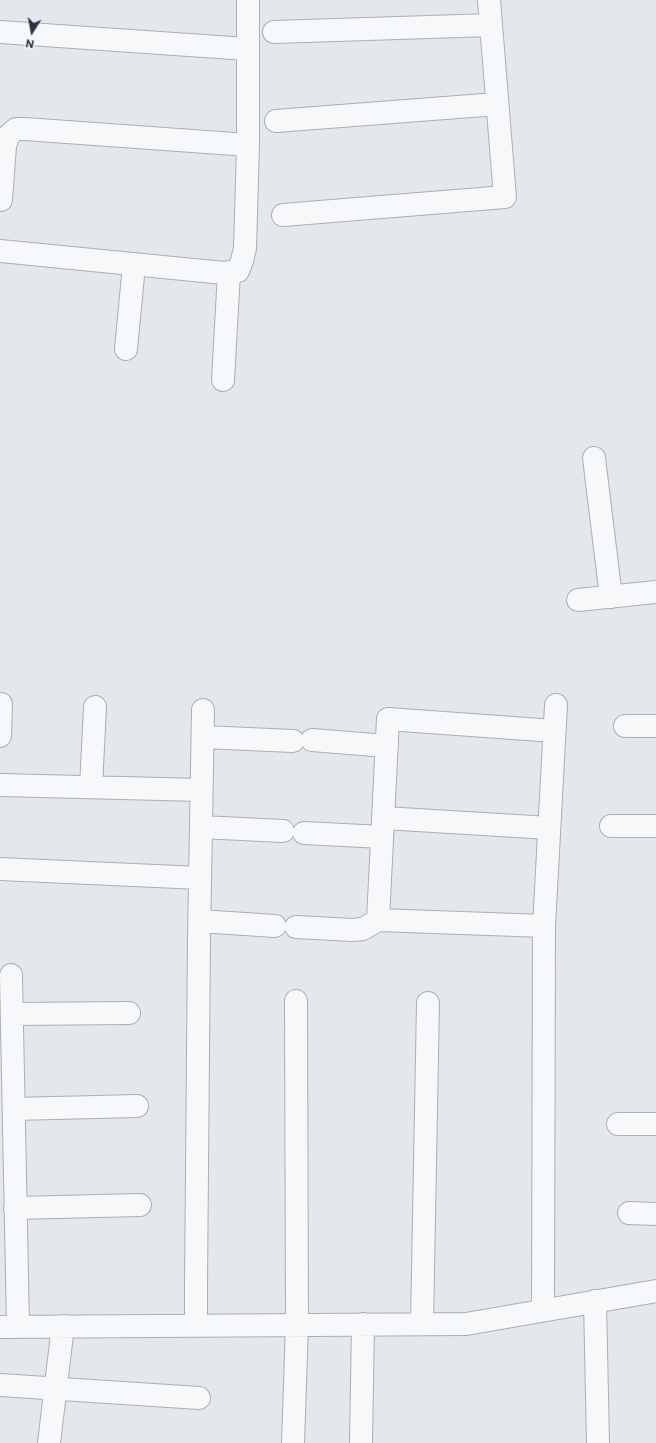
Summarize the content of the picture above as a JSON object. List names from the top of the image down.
{
  "north": "bottom"
}
